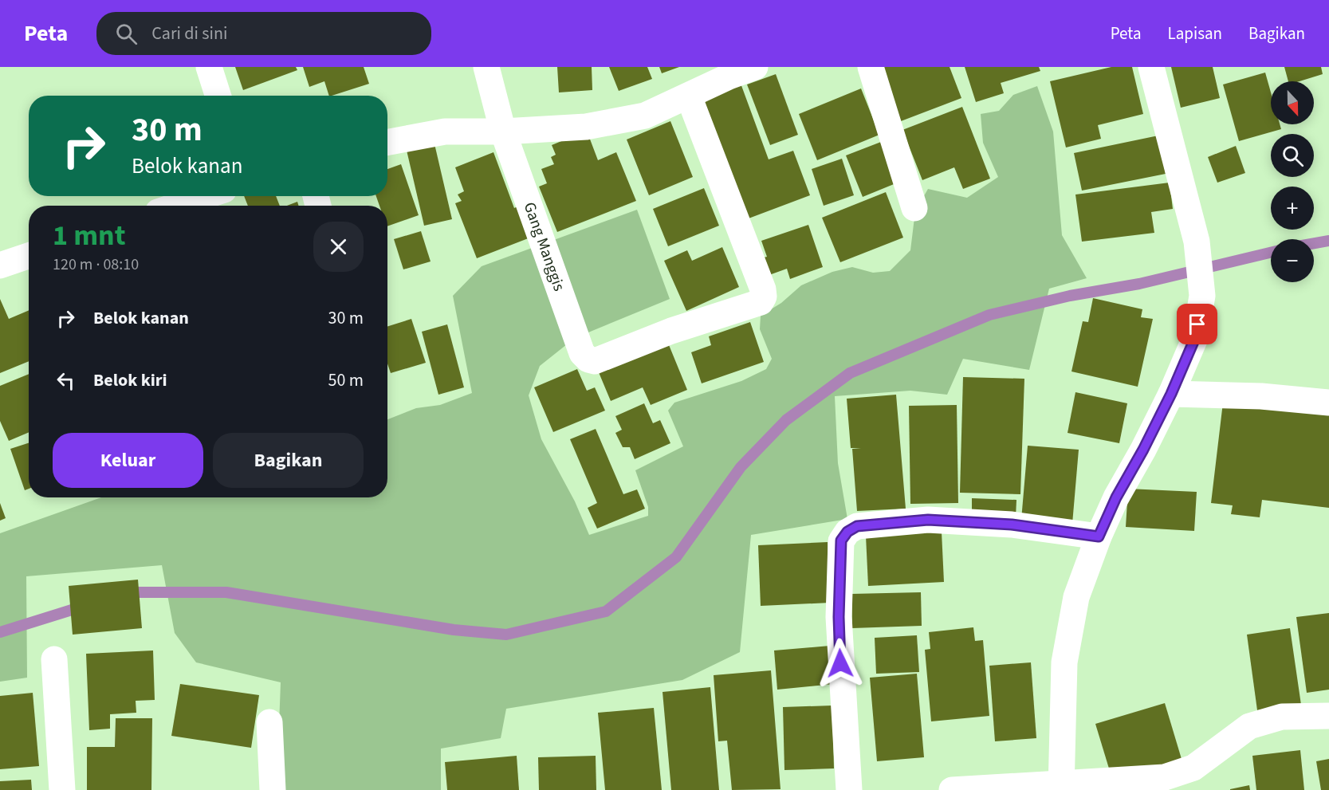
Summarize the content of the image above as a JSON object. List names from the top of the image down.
{
  "streets": {
    "street": ["Gang Manggis"]
  },
  "north": "bottom",
  "page": {
    "header": "Peta",
    "search": "Cari di sini",
    "nav": ["Peta", "Lapisan", "Bagikan"],
    "map_buttons": ["+", "−"],
    "turn": ["30 m", "Belok kanan"],
    "heading": ["1 mnt", "120 m · 08:10"],
    "list": [
      {
        "name": "Belok kanan",
        "value": "30 m"
      },
      {
        "name": "Belok kiri",
        "value": "50 m"
      }
    ],
    "buttons": ["Keluar", "Bagikan"]
  }
}
